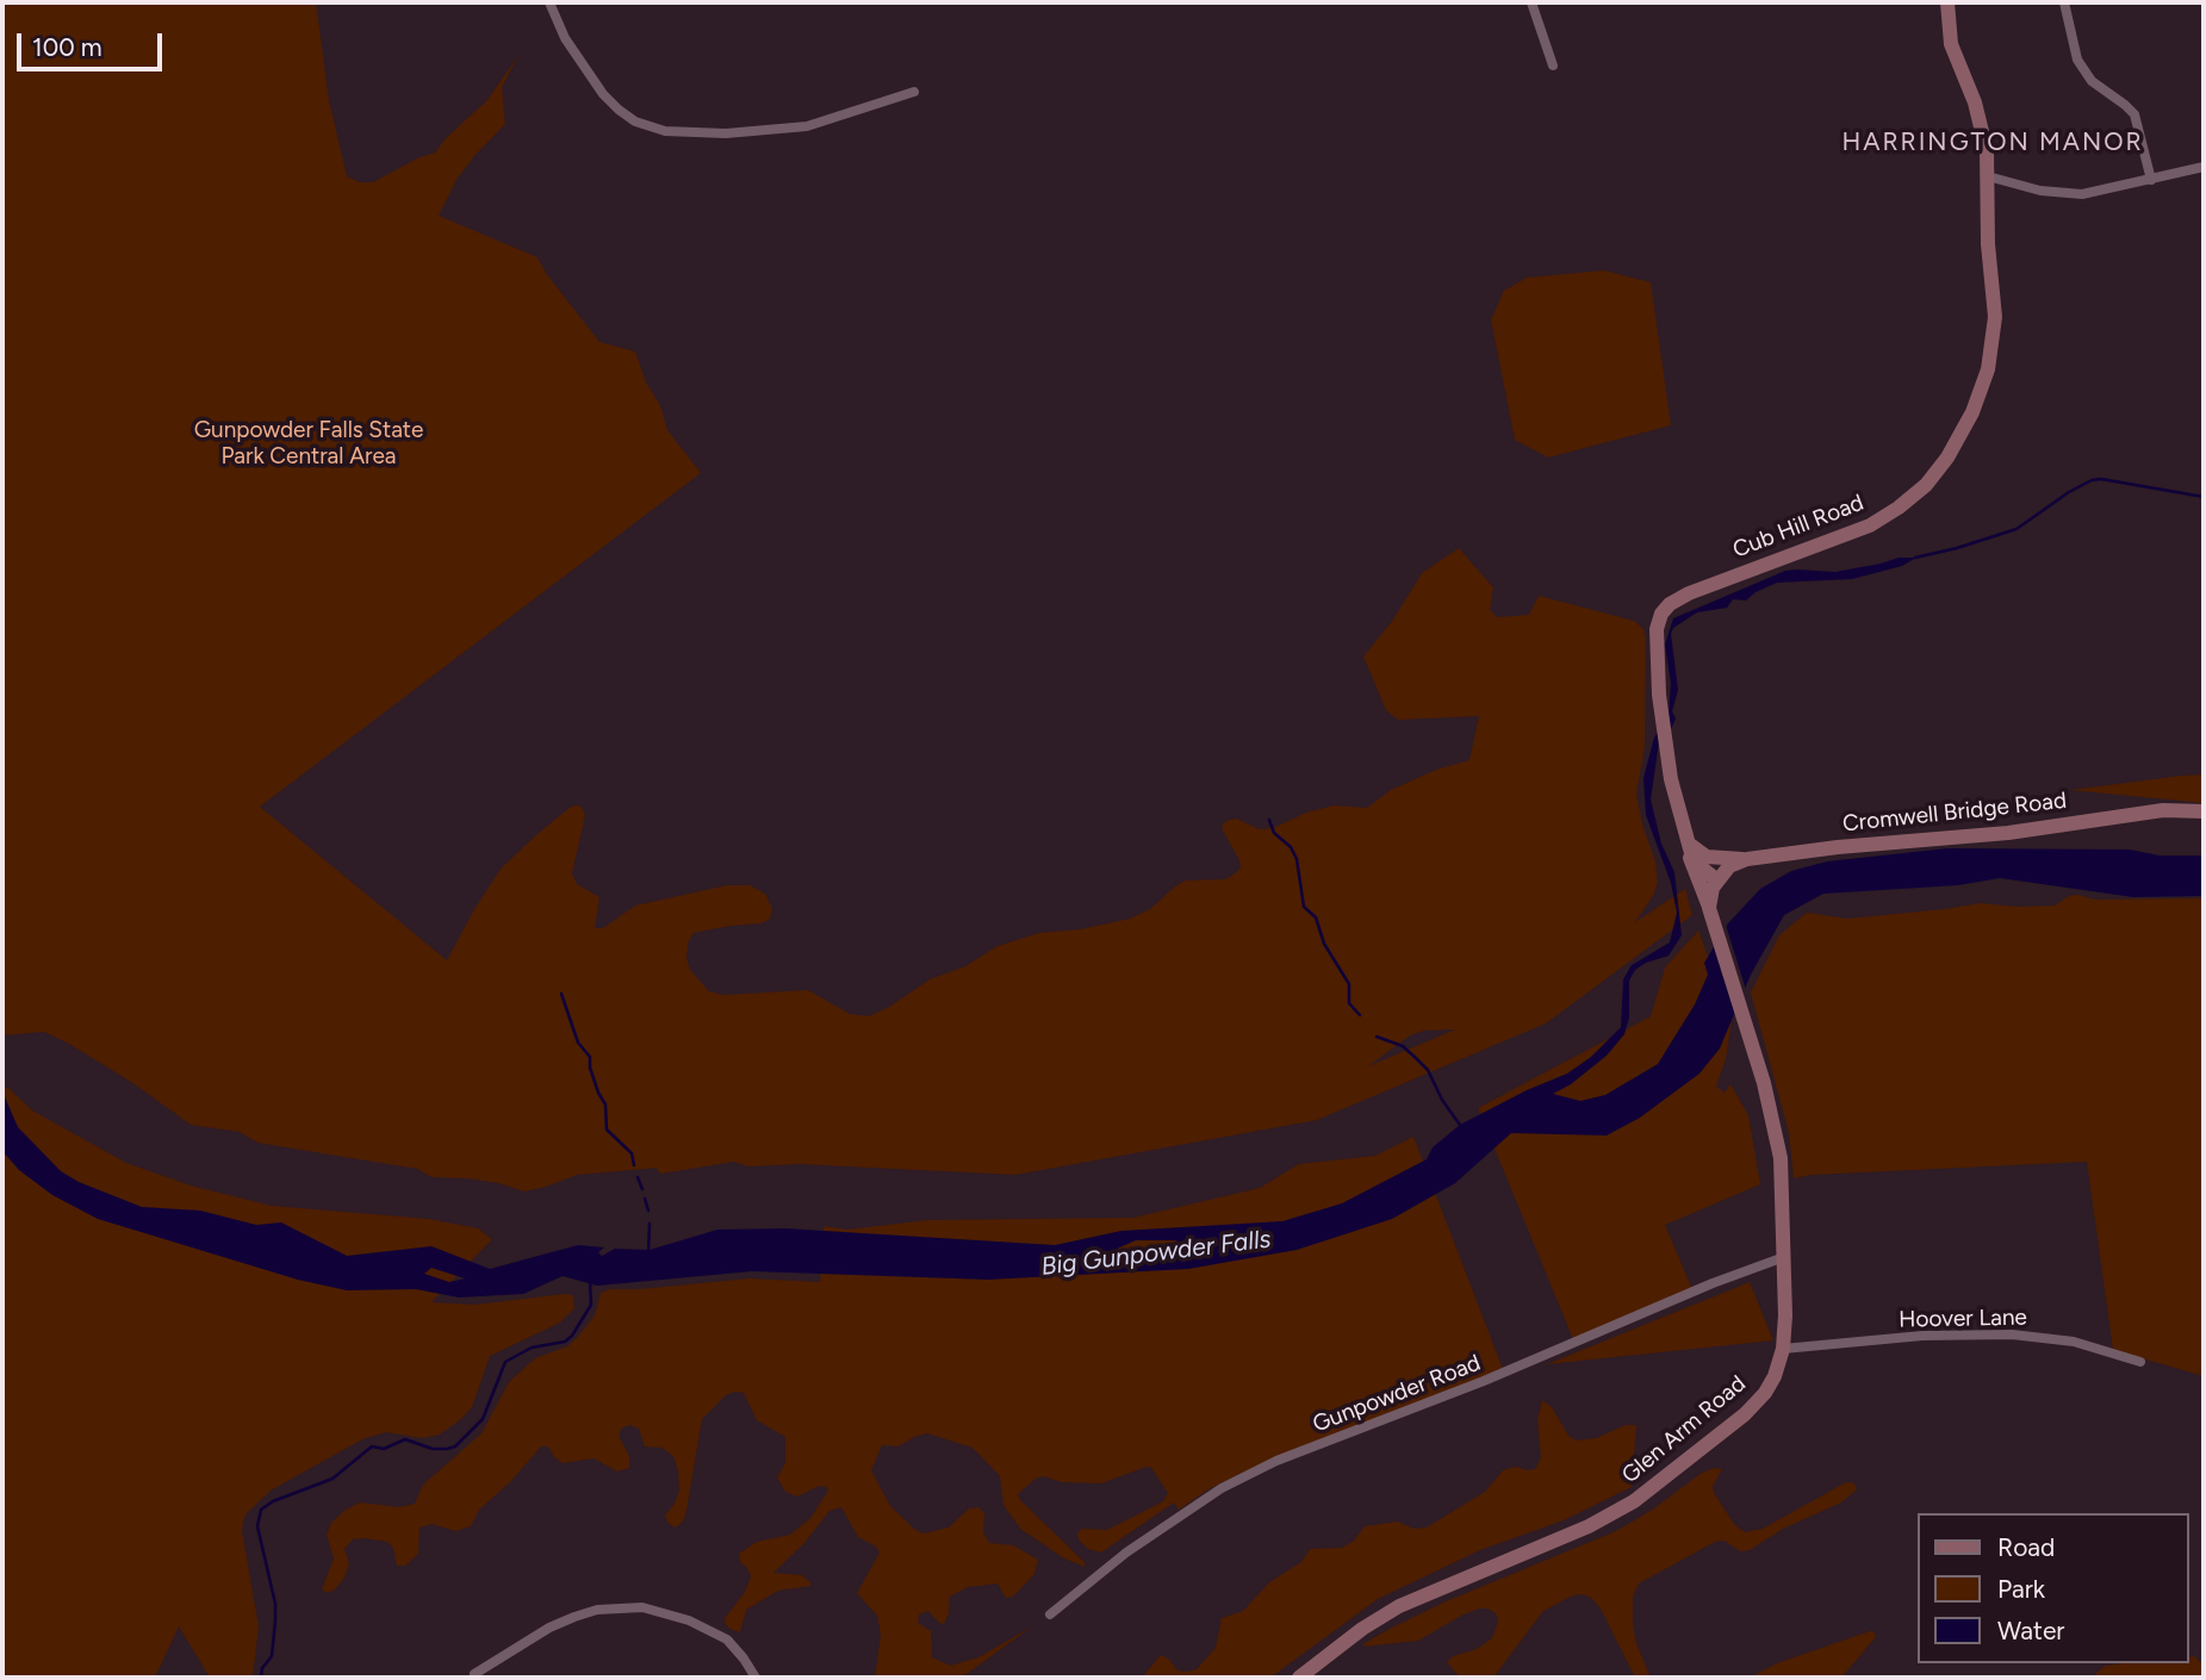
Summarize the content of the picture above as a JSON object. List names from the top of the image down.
{
  "streets": {
    "main road": ["Cub Hill Road", "Cromwell Bridge Road", "Glen Arm Road"],
    "street": ["Hoover Lane", "Gunpowder Road"]
  },
  "crossings": [
    ["Cub Hill Road", "Cromwell Bridge Road"],
    ["Cub Hill Road", "Glen Arm Road"],
    ["Hoover Lane", "Glen Arm Road"],
    ["Gunpowder Road", "Glen Arm Road"]
  ],
  "districts": ["HARRINGTON MANOR"],
  "water": ["Big Gunpowder Falls"],
  "parks": ["Gunpowder Falls State Park Central Area"],
  "legend": ["Road", "Park", "Water"],
  "scale_bar": "100 m"
}
